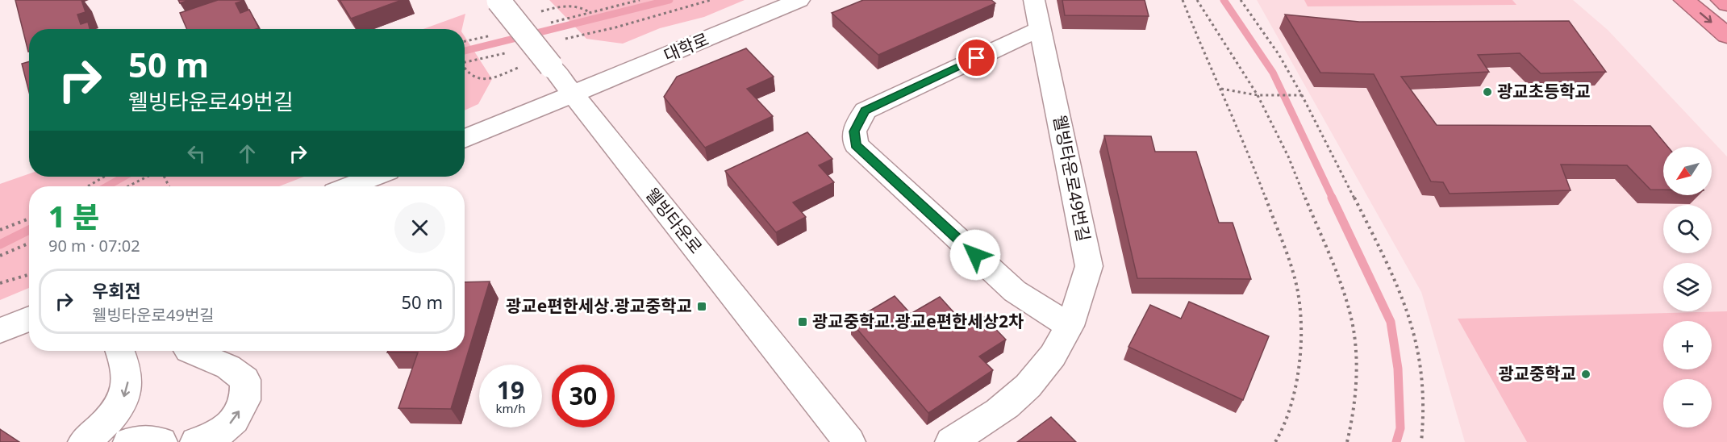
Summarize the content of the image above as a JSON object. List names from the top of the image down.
{
  "streets": {
    "street": ["대학로", "웰빙타운로49번길", "웰빙타운로"]
  },
  "crossings": [
    ["대학로", "웰빙타운로"]
  ],
  "places": {
    "other": ["광교초등학교", "광교중학교"],
    "transit": ["광교e편한세상.광교중학교", "광교중학교.광교e편한세상2차"]
  },
  "north": "bottom left",
  "page": {
    "turn": ["50 m", "웰빙타운로49번길"],
    "map_buttons": ["+", "−"],
    "heading": ["1 분", "90 m · 07:02"],
    "list": [
      {
        "name": "우회전",
        "note": "웰빙타운로49번길",
        "value": "50 m"
      }
    ],
    "speed": "19 km/h",
    "limit": "30"
  }
}
